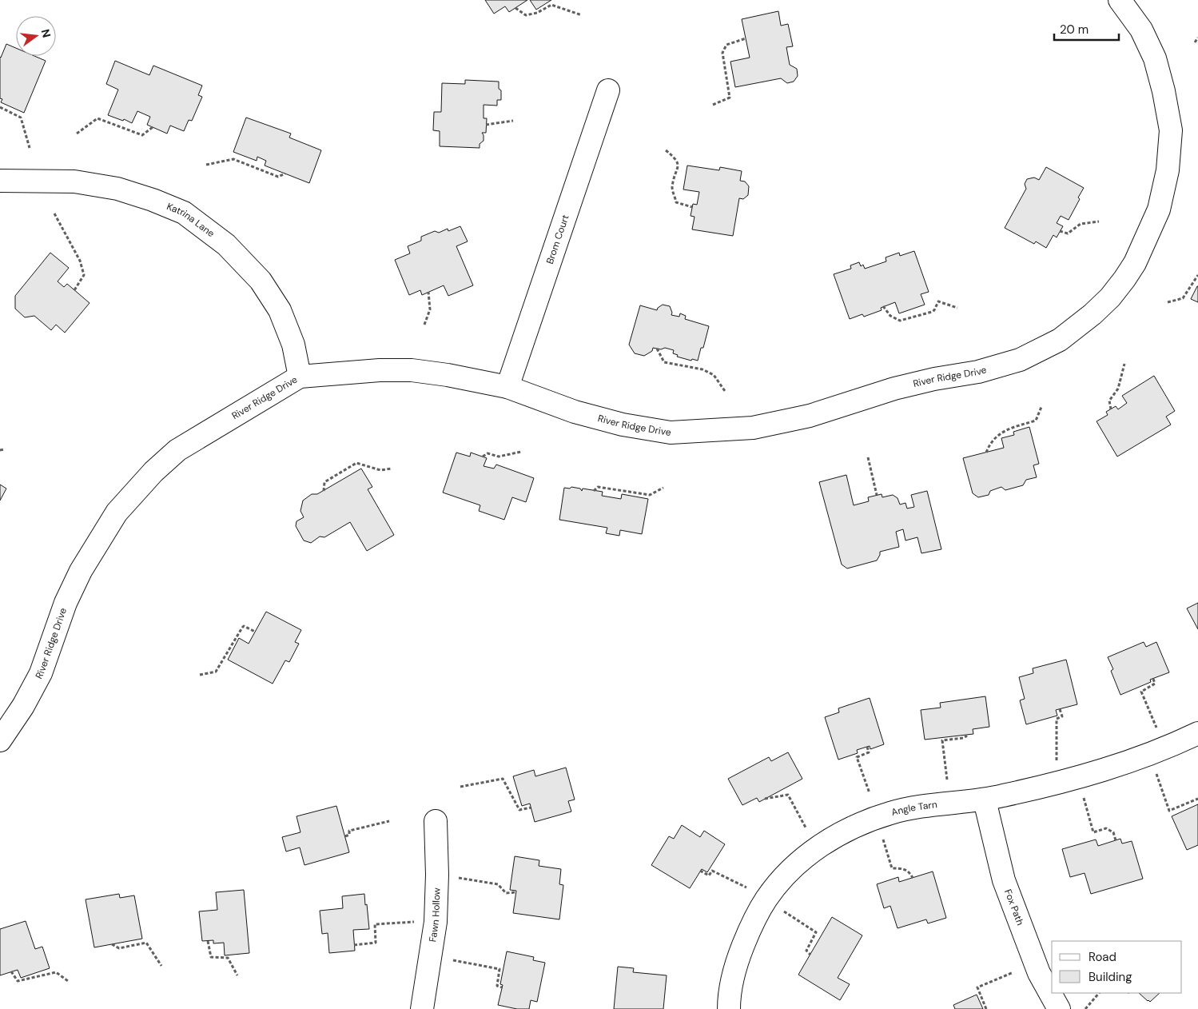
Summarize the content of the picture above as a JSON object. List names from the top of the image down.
{
  "streets": {
    "street": [
      "Katrina Lane",
      "Brom Court",
      "River Ridge Drive",
      "Angle Tarn",
      "Fox Path",
      "Fawn Hollow"
    ]
  },
  "crossings": [
    ["Katrina Lane", "River Ridge Drive"],
    ["Brom Court", "River Ridge Drive"],
    ["Angle Tarn", "Fox Path"]
  ],
  "legend": ["Road", "Building"],
  "scale_bar": "20 m",
  "north": "right"
}
